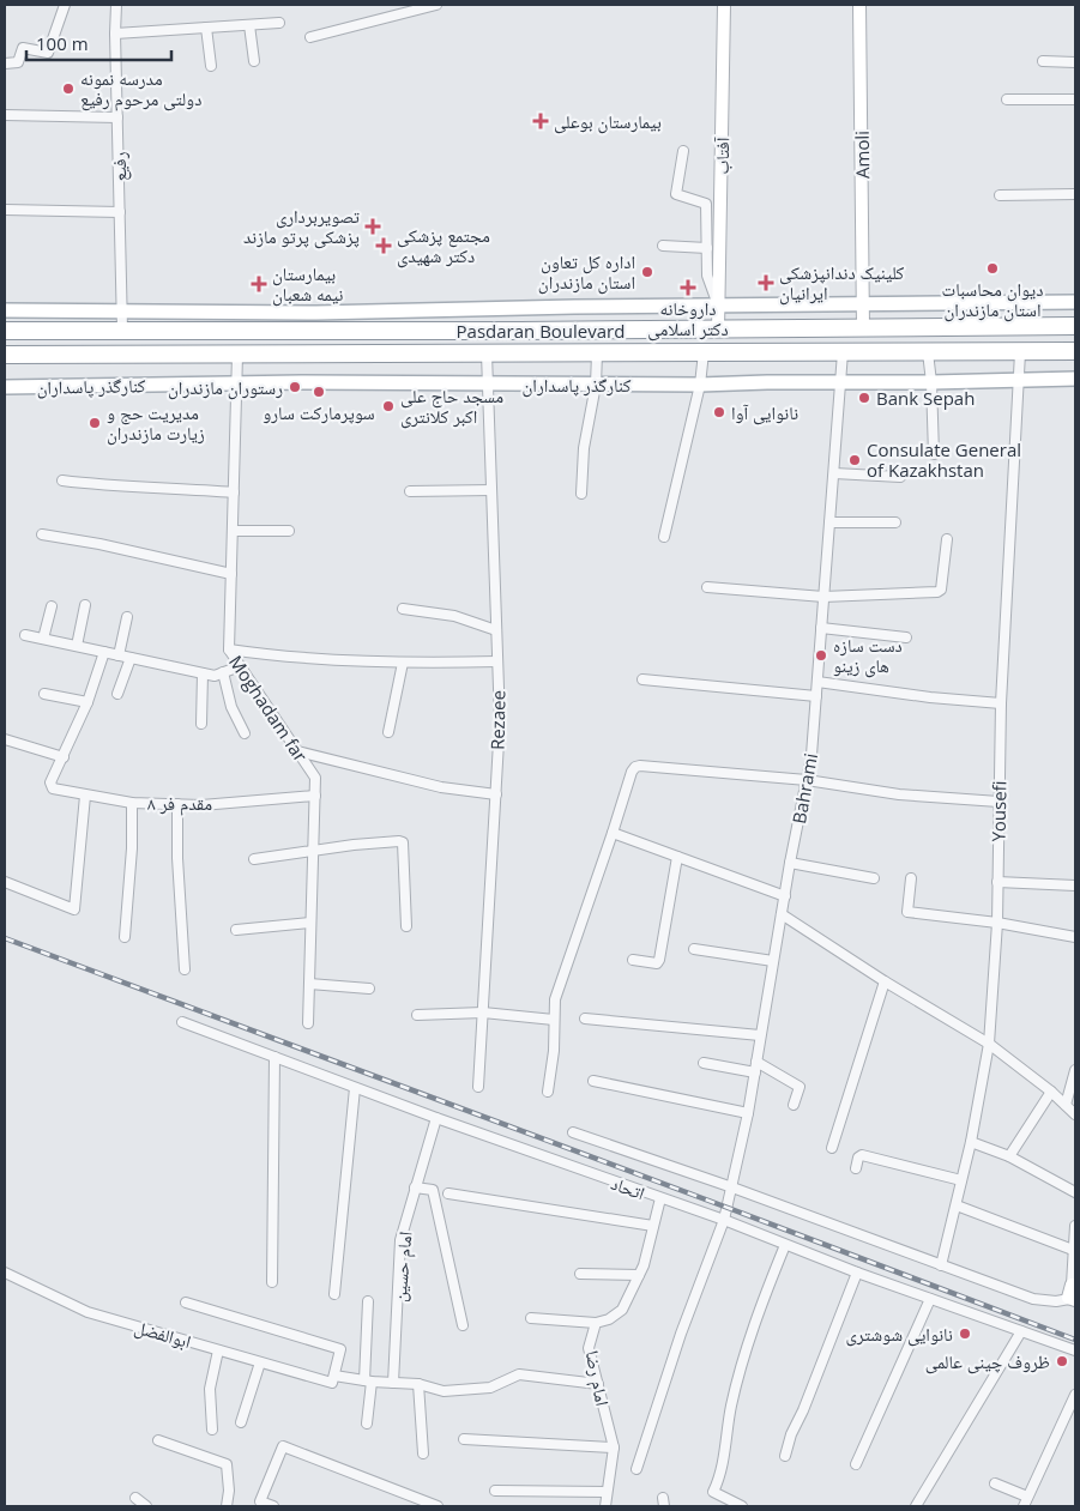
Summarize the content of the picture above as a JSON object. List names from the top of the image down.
{
  "streets": {
    "highway": ["Pasdaran Boulevard"],
    "main road": ["Amoli", "آفتاب", "کنارگذر پاسداران"],
    "street": [
      "رفیع",
      "Moghadam far",
      "Rezaee",
      "Bahrami",
      "مقدم فر ۸",
      "Yousefi",
      "اتحاد",
      "امام حسین",
      "ابوالفضل",
      "امام رضا"
    ]
  },
  "crossings": [
    ["Amoli", "Pasdaran Boulevard"],
    ["آفتاب", "Pasdaran Boulevard"],
    ["رفیع", "Pasdaran Boulevard"],
    ["Pasdaran Boulevard", "Moghadam far"],
    ["Pasdaran Boulevard", "Rezaee"],
    ["Pasdaran Boulevard", "Bahrami"],
    ["Pasdaran Boulevard", "Yousefi"],
    ["کنارگذر پاسداران", "Moghadam far"],
    ["کنارگذر پاسداران", "Rezaee"],
    ["کنارگذر پاسداران", "Bahrami"],
    ["کنارگذر پاسداران", "Yousefi"],
    ["Moghadam far", "مقدم فر ۸"],
    ["Bahrami", "اتحاد"],
    ["اتحاد", "امام حسین"],
    ["اتحاد", "امام رضا"],
    ["امام حسین", "ابوالفضل"],
    ["ابوالفضل", "امام رضا"]
  ],
  "places": {
    "other": [
      "مدرسه نمونه دولتی مرحوم رفیع",
      "دیوان محاسبات استان مازندران",
      "اداره کل تعاون استان مازندران",
      "رستوران مازندران",
      "سوپرمارکت سارو",
      "Bank Sepah",
      "مسجد حاج علی اکبر کلانتری",
      "نانوایی آوا",
      "مدیریت حج و زیارت مازندران",
      "Consulate General of Kazakhstan",
      "دست سازه های زینو",
      "نانوایی شوشتری",
      "ظروف چینی عالمی"
    ],
    "health": [
      "بیمارستان بوعلی",
      "تصویربرداری پزشکی پرتو مازند",
      "مجتمع پزشکی دکتر شهیدی",
      "کلینیک دندانپزشکی ایرانیان",
      "بیمارستان نیمه شعبان",
      "داروخانه دکتر اسلامی"
    ]
  },
  "scale_bar": "100 m"
}
